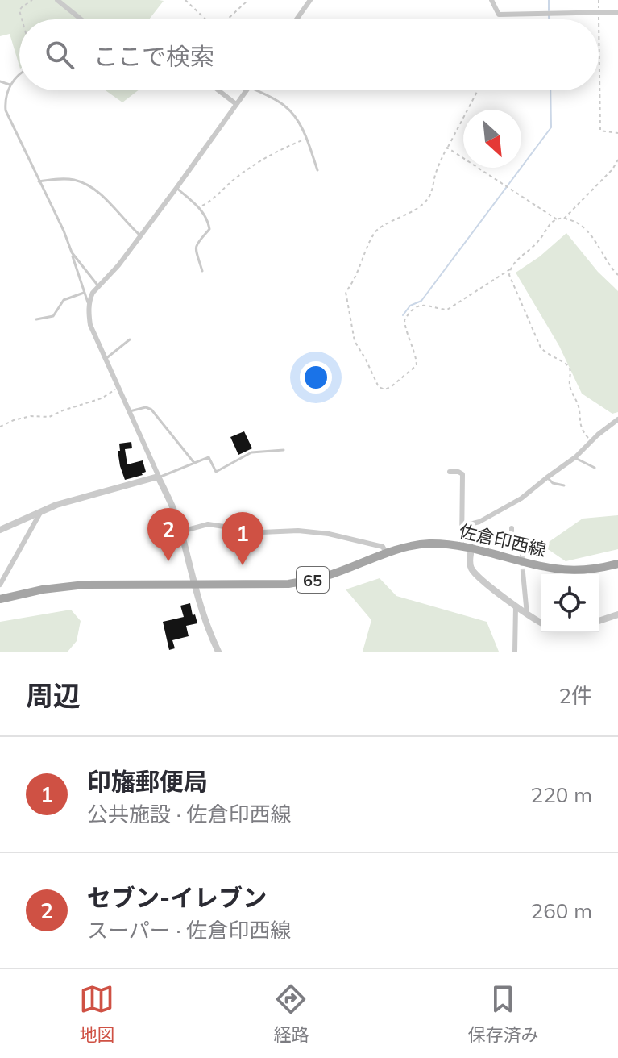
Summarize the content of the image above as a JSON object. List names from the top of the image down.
{
  "streets": {
    "main road": ["佐倉印西線", "65"]
  },
  "north": "bottom right",
  "page": {
    "search": "ここで検索",
    "pins": ["2", "1"],
    "heading": ["周辺", "2件"],
    "list": [
      {
        "mark": "1",
        "name": "印旛郵便局",
        "note": "公共施設 · 佐倉印西線",
        "value": "220 m"
      },
      {
        "mark": "2",
        "name": "セブン-イレブン",
        "note": "スーパー · 佐倉印西線",
        "value": "260 m"
      }
    ],
    "nav": ["地図", "経路", "保存済み"]
  }
}
